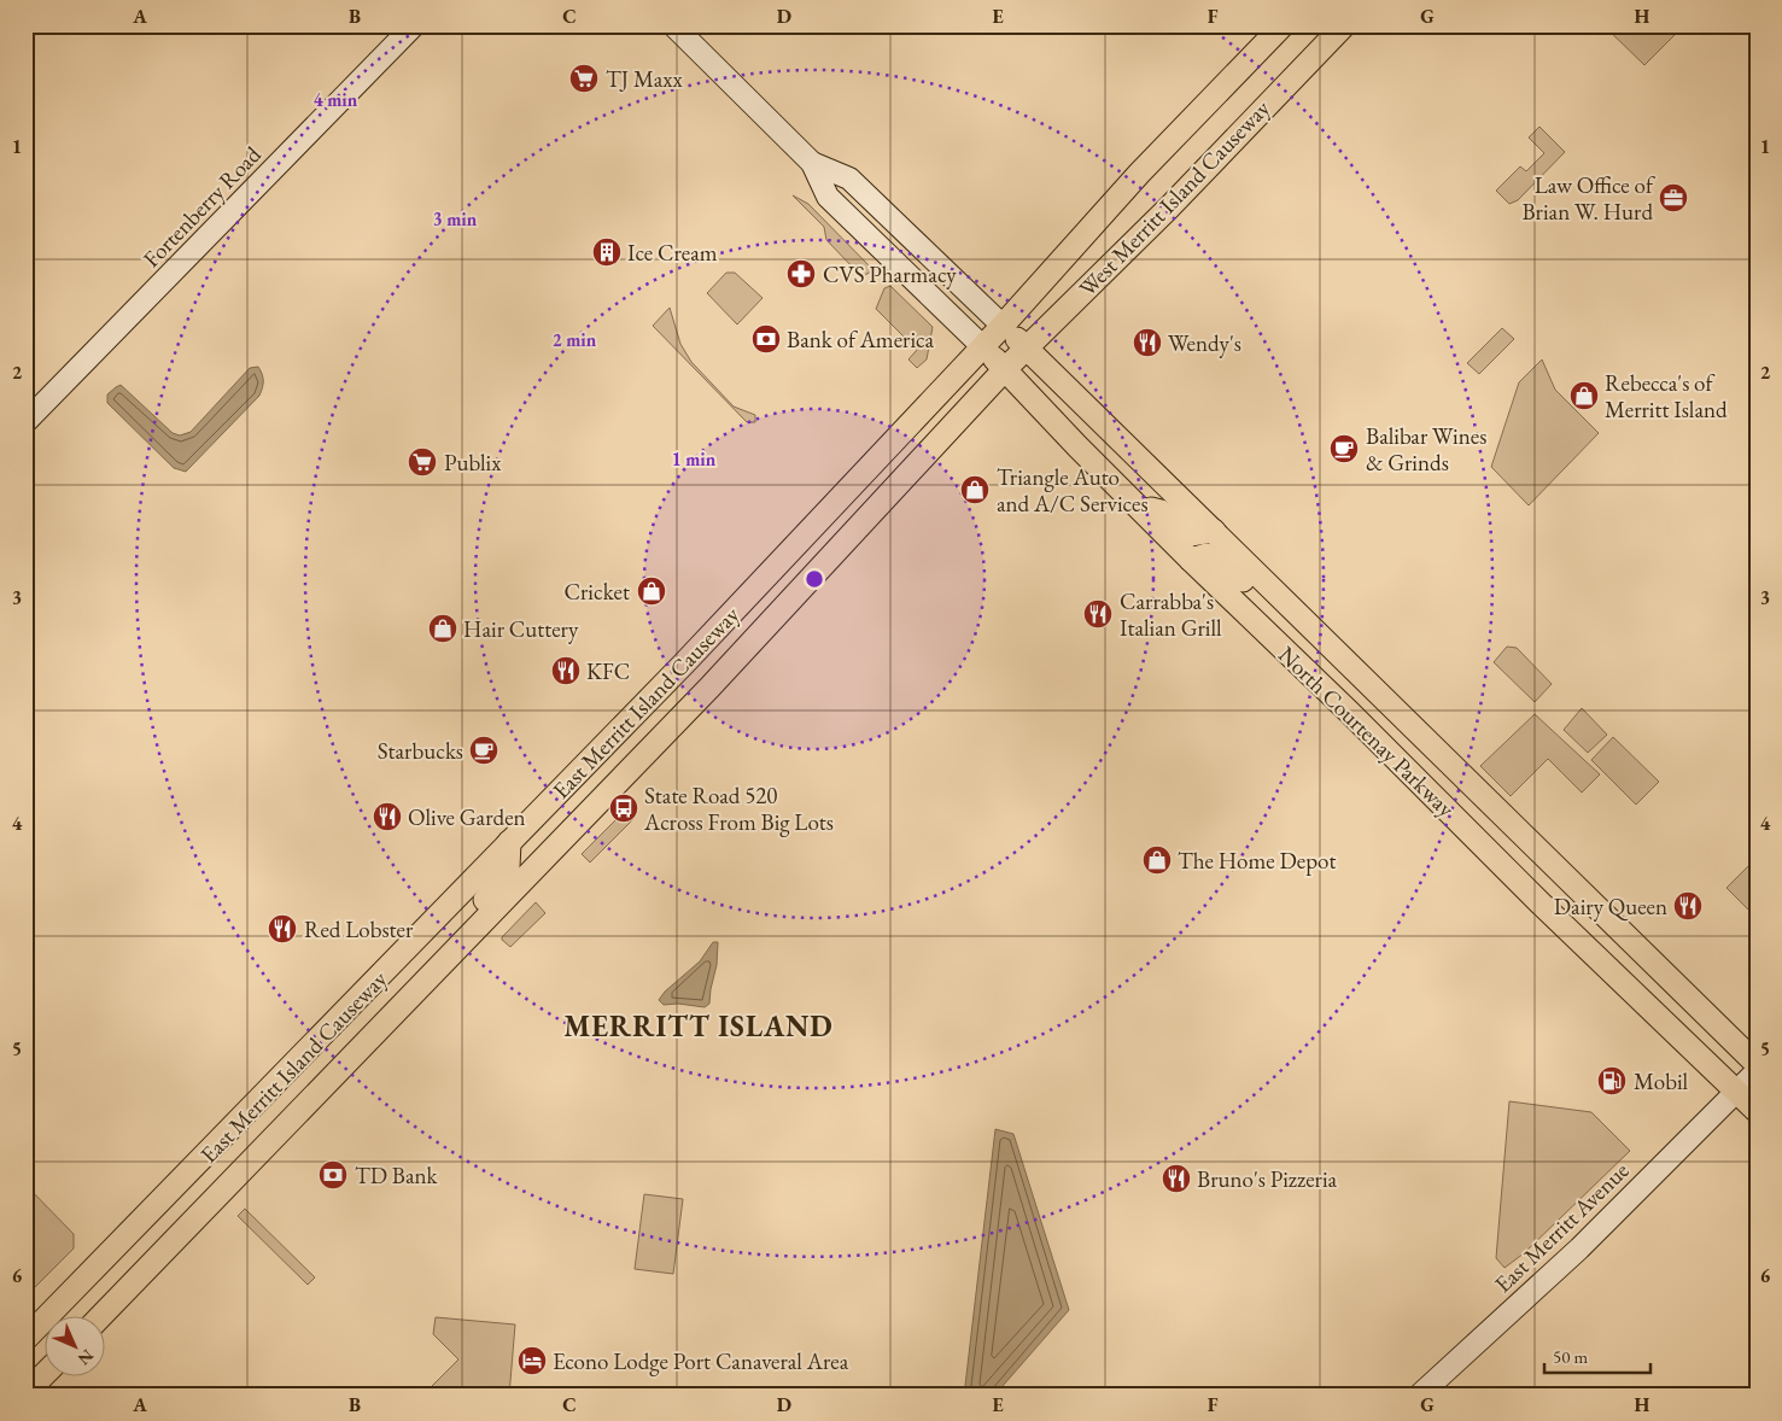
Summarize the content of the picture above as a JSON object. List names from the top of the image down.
{
  "streets": {
    "main road": ["West Merritt Island Causeway", "East Merritt Island Causeway", "North Courtenay Parkway"],
    "street": ["Fortenberry Road", "East Merritt Avenue"]
  },
  "crossings": [
    ["West Merritt Island Causeway", "East Merritt Island Causeway"],
    ["West Merritt Island Causeway", "North Courtenay Parkway"],
    ["East Merritt Island Causeway", "North Courtenay Parkway"],
    ["North Courtenay Parkway", "East Merritt Avenue"]
  ],
  "districts": ["MERRITT ISLAND"],
  "places": {
    "supermarket": ["TJ Maxx", "Publix"],
    "office": ["Law Office of Brian W. Hurd"],
    "building": ["Ice Cream"],
    "pharmacy": ["CVS Pharmacy"],
    "bank": ["Bank of America", "TD Bank"],
    "restaurant": [
      "Wendy's",
      "Carrabba's Italian Grill",
      "KFC",
      "Olive Garden",
      "Dairy Queen",
      "Red Lobster",
      "Bruno's Pizzeria"
    ],
    "shop": [
      "Rebecca's of Merritt Island",
      "Triangle Auto and A/C Services",
      "Cricket",
      "Hair Cuttery",
      "The Home Depot"
    ],
    "cafe": ["Balibar Wines & Grinds", "Starbucks"],
    "bus stop": ["State Road 520 Across From Big Lots"],
    "fuel station": ["Mobil"],
    "hotel": ["Econo Lodge Port Canaveral Area"]
  },
  "scale_bar": "50 m",
  "north": "bottom right",
  "grid": {
    "columns": [
      "A",
      "B",
      "C",
      "D",
      "E",
      "F",
      "G",
      "H"
    ],
    "rows": [
      "1",
      "2",
      "3",
      "4",
      "5",
      "6"
    ]
  },
  "rings": [
    "4 min",
    "3 min",
    "2 min",
    "1 min"
  ]
}
